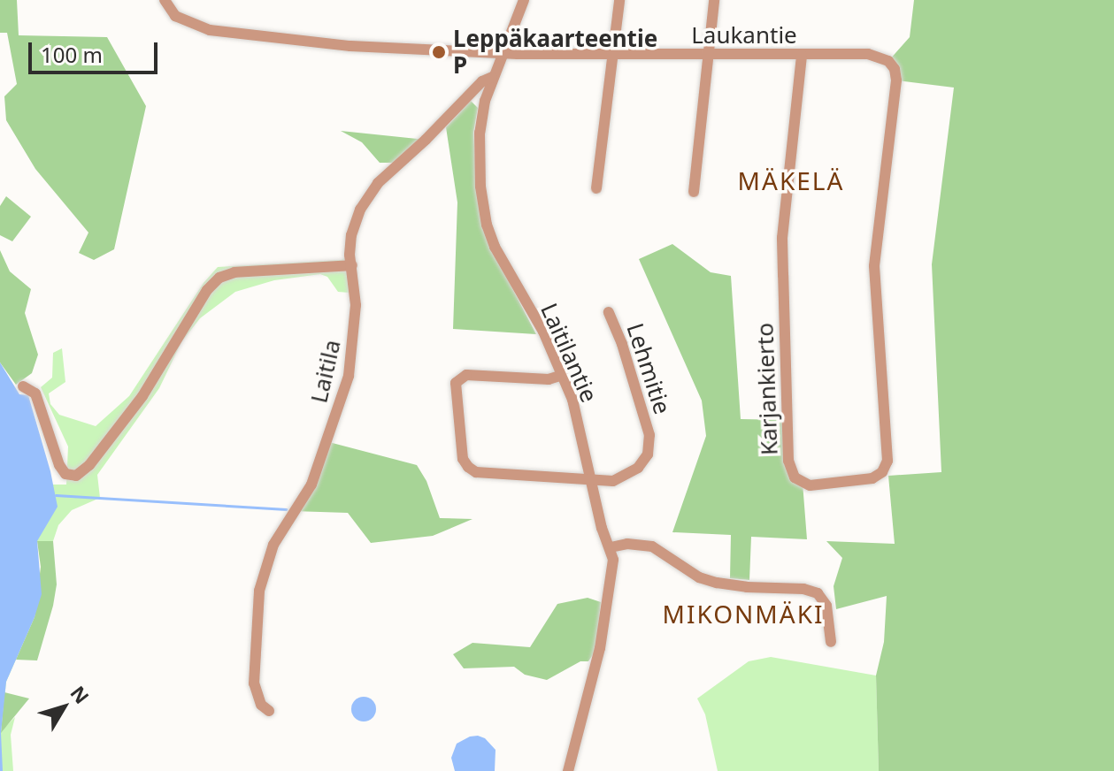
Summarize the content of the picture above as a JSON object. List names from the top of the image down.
{
  "streets": {
    "street": [
      "Laukantie",
      "Laitilantie",
      "Lehmitie",
      "Laitila",
      "Karjankierto"
    ]
  },
  "crossings": [
    ["Laukantie", "Laitilantie"],
    ["Laukantie", "Karjankierto"],
    ["Laitilantie", "Lehmitie"],
    ["Laitilantie", "Laitila"]
  ],
  "districts": ["MÄKELÄ", "MIKONMÄKI"],
  "places": ["Leppäkaarteentie P"],
  "scale_bar": "100 m",
  "north": "top right"
}
